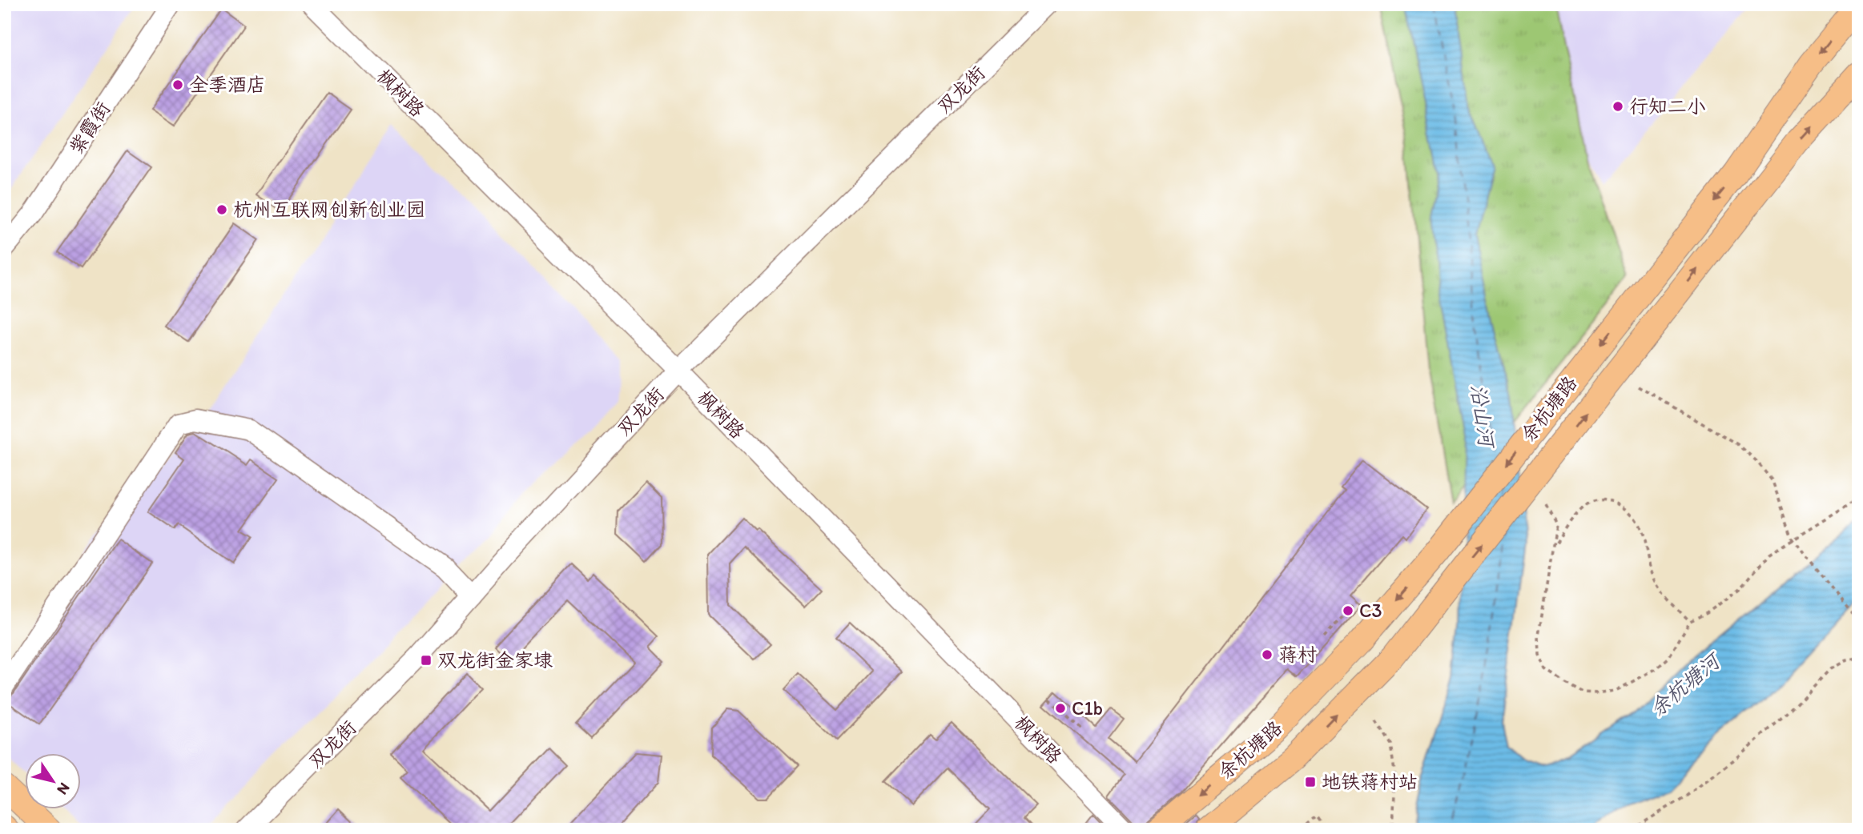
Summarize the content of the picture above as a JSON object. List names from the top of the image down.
{
  "streets": {
    "main road": ["余杭塘路"],
    "street": ["双龙街", "枫树路", "紫霞街"]
  },
  "crossings": [
    ["双龙街", "枫树路"]
  ],
  "water": ["沿山河", "余杭塘河"],
  "places": {
    "other": [
      "全季酒店",
      "行知二小",
      "杭州互联网创新创业园",
      "C3",
      "蒋村",
      "C1b"
    ],
    "transit": ["双龙街金家埭", "地铁蒋村站"]
  },
  "north": "bottom right"
}
